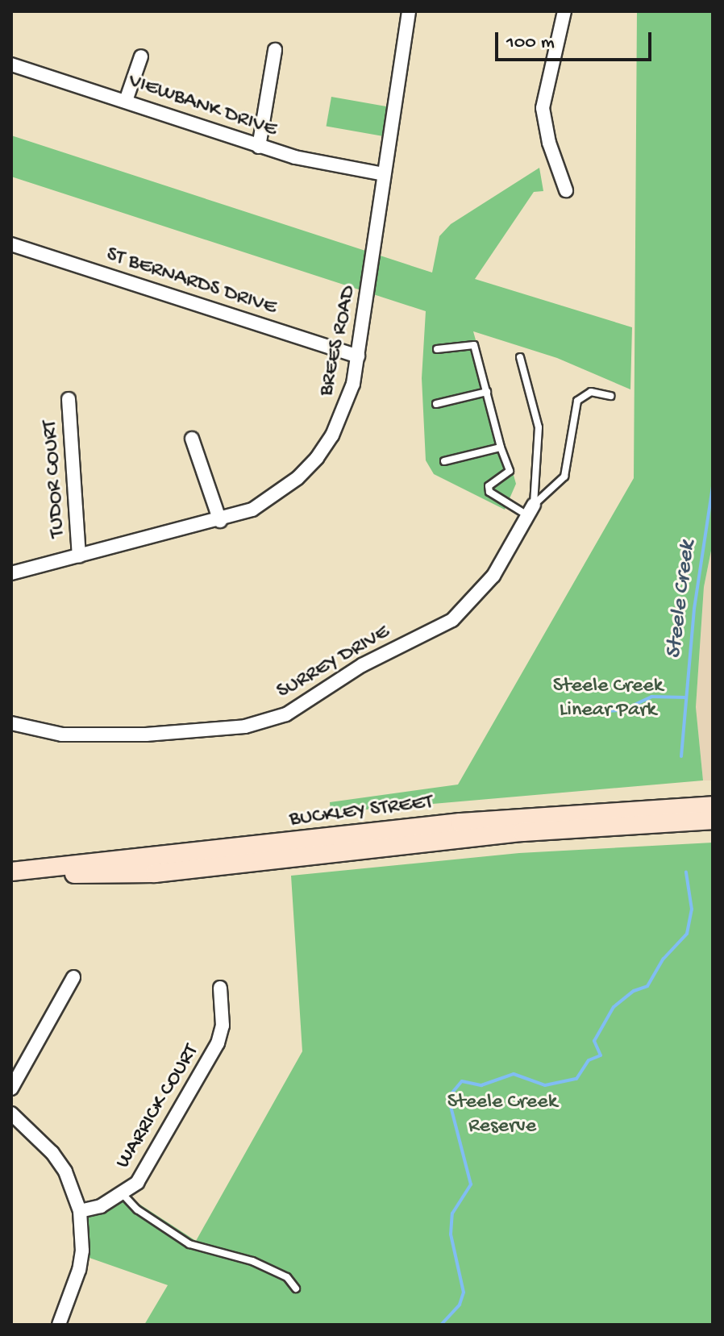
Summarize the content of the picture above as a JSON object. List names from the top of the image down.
{
  "streets": {
    "main road": ["BUCKLEY STREET"],
    "street": [
      "VIEWBANK DRIVE",
      "ST BERNARDS DRIVE",
      "BREES ROAD",
      "TUDOR COURT",
      "SURREY DRIVE",
      "WARRICK COURT"
    ]
  },
  "crossings": [
    ["VIEWBANK DRIVE", "BREES ROAD"],
    ["ST BERNARDS DRIVE", "BREES ROAD"],
    ["BREES ROAD", "TUDOR COURT"]
  ],
  "water": ["Steele Creek"],
  "parks": ["Steele Creek Linear Park", "Steele Creek Reserve"],
  "scale_bar": "100 m"
}
